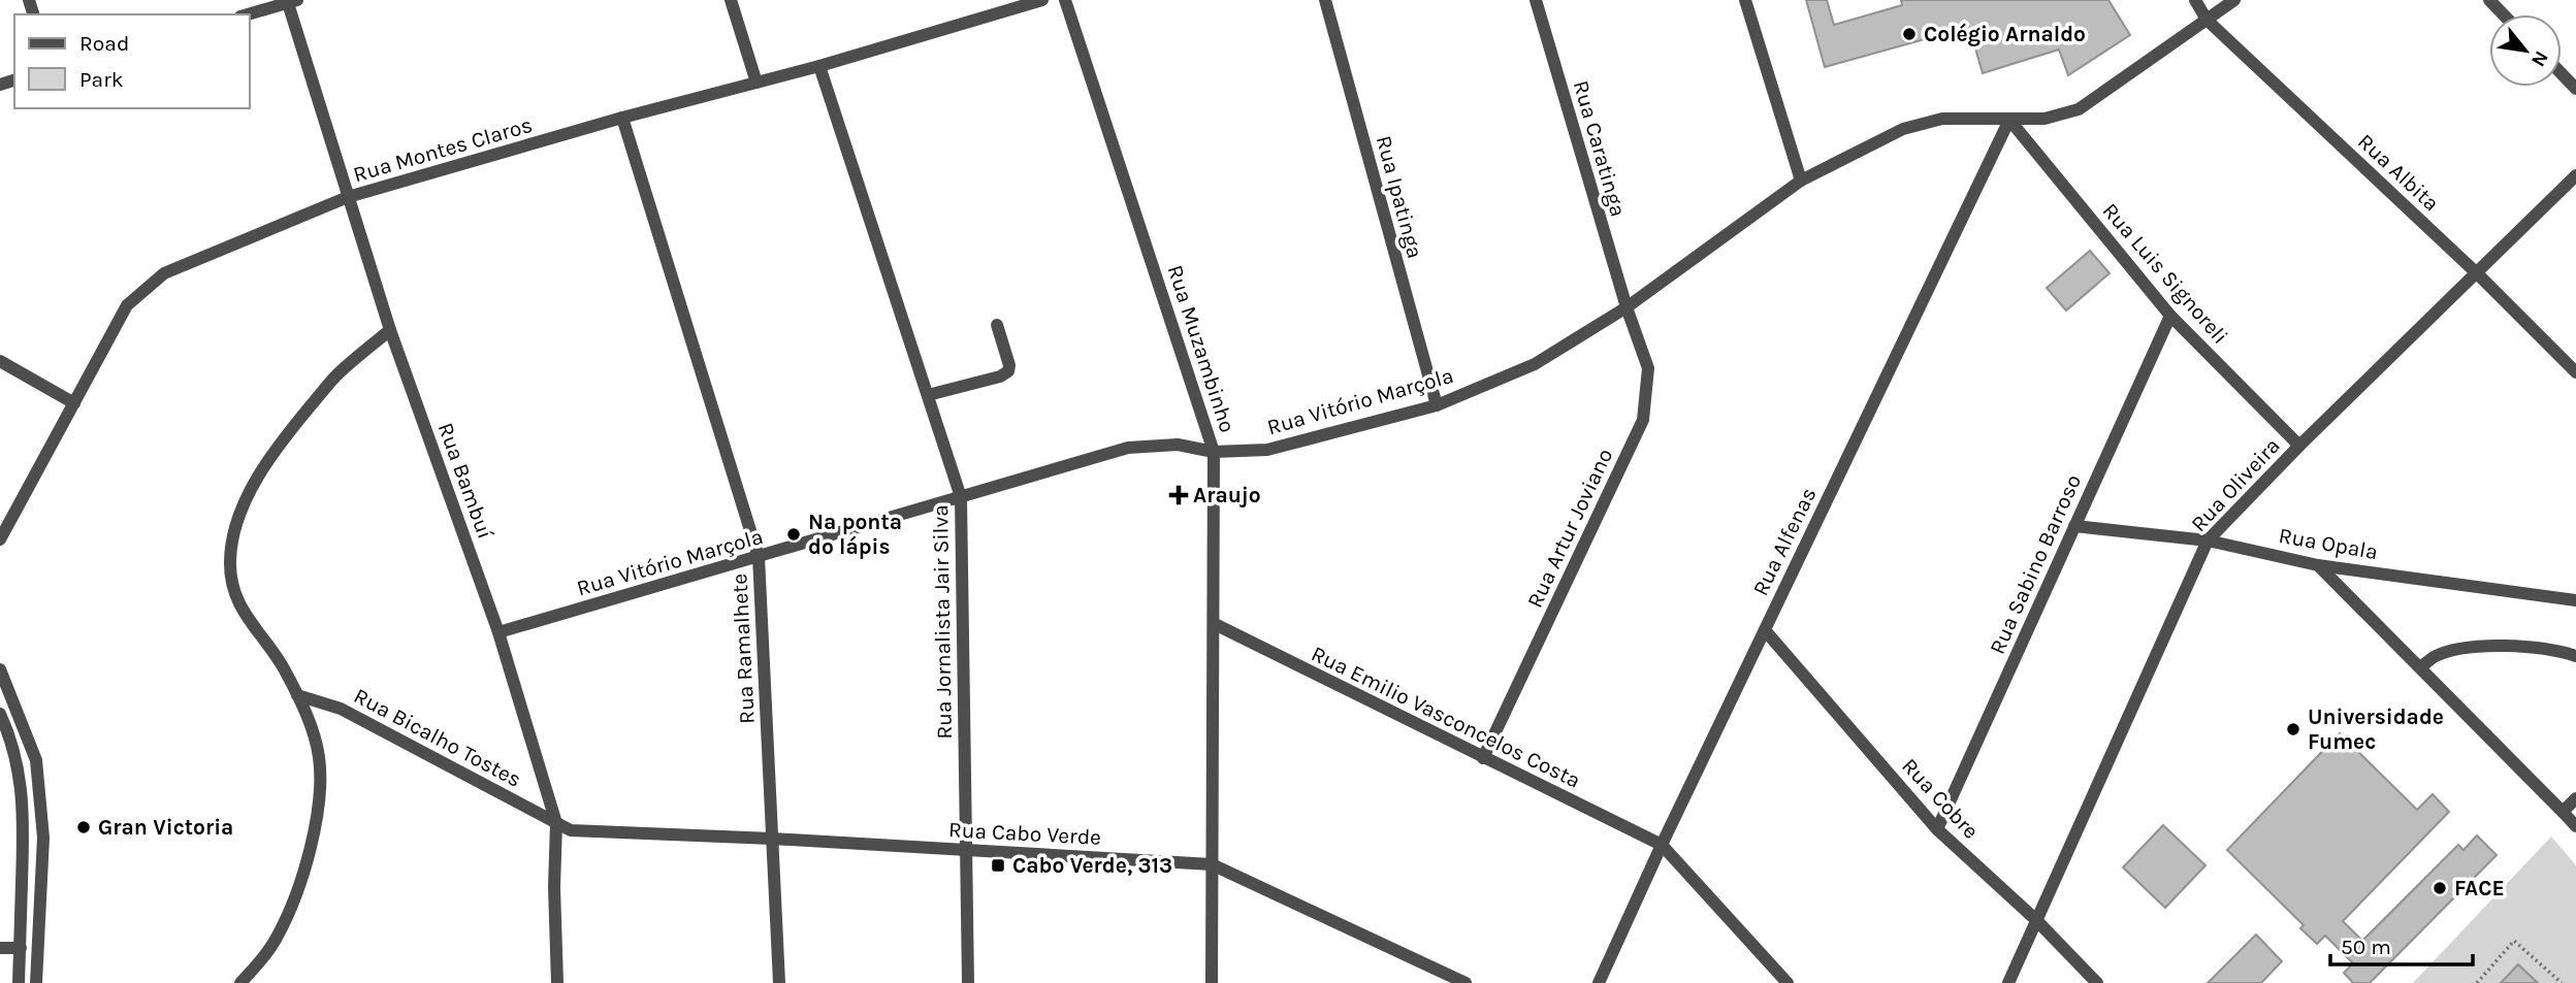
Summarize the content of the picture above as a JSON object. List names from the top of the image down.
{
  "streets": {
    "street": [
      "Rua Caratinga",
      "Rua Montes Claros",
      "Rua Albita",
      "Rua Ipatinga",
      "Rua Luis Signoreli",
      "Rua Muzambinho",
      "Rua Vitório Marçola",
      "Rua Bambuí",
      "Rua Oliveira",
      "Rua Artur Joviano",
      "Rua Alfenas",
      "Rua Opala",
      "Rua Sabino Barroso",
      "Rua Jornalista Jair Silva",
      "Rua Ramalhete",
      "Rua Emilio Vasconcelos Costa",
      "Rua Bicalho Tostes",
      "Rua Cobre",
      "Rua Cabo Verde"
    ]
  },
  "crossings": [
    ["Rua Caratinga", "Rua Vitório Marçola"],
    ["Rua Caratinga", "Rua Artur Joviano"],
    ["Rua Montes Claros", "Rua Bambuí"],
    ["Rua Montes Claros", "Rua Jornalista Jair Silva"],
    ["Rua Montes Claros", "Rua Ramalhete"],
    ["Rua Albita", "Rua Vitório Marçola"],
    ["Rua Albita", "Rua Oliveira"],
    ["Rua Ipatinga", "Rua Vitório Marçola"],
    ["Rua Luis Signoreli", "Rua Vitório Marçola"],
    ["Rua Luis Signoreli", "Rua Oliveira"],
    ["Rua Luis Signoreli", "Rua Alfenas"],
    ["Rua Luis Signoreli", "Rua Sabino Barroso"],
    ["Rua Muzambinho", "Rua Vitório Marçola"],
    ["Rua Muzambinho", "Rua Emilio Vasconcelos Costa"],
    ["Rua Muzambinho", "Rua Cabo Verde"],
    ["Rua Vitório Marçola", "Rua Bambuí"],
    ["Rua Vitório Marçola", "Rua Artur Joviano"],
    ["Rua Vitório Marçola", "Rua Alfenas"],
    ["Rua Vitório Marçola", "Rua Jornalista Jair Silva"],
    ["Rua Vitório Marçola", "Rua Ramalhete"],
    ["Rua Bambuí", "Rua Bicalho Tostes"],
    ["Rua Bambuí", "Rua Cabo Verde"],
    ["Rua Oliveira", "Rua Opala"],
    ["Rua Oliveira", "Rua Cobre"],
    ["Rua Artur Joviano", "Rua Emilio Vasconcelos Costa"],
    ["Rua Alfenas", "Rua Emilio Vasconcelos Costa"],
    ["Rua Alfenas", "Rua Cobre"],
    ["Rua Opala", "Rua Sabino Barroso"],
    ["Rua Sabino Barroso", "Rua Cobre"],
    ["Rua Jornalista Jair Silva", "Rua Cabo Verde"],
    ["Rua Ramalhete", "Rua Cabo Verde"],
    ["Rua Bicalho Tostes", "Rua Cabo Verde"]
  ],
  "places": {
    "other": [
      "Colégio Arnaldo",
      "Na ponta do lápis",
      "Universidade Fumec",
      "Gran Victoria",
      "FACE"
    ],
    "health": ["Araujo"],
    "transit": ["Cabo Verde, 313"]
  },
  "legend": ["Road", "Park"],
  "scale_bar": "50 m",
  "north": "bottom right"
}
